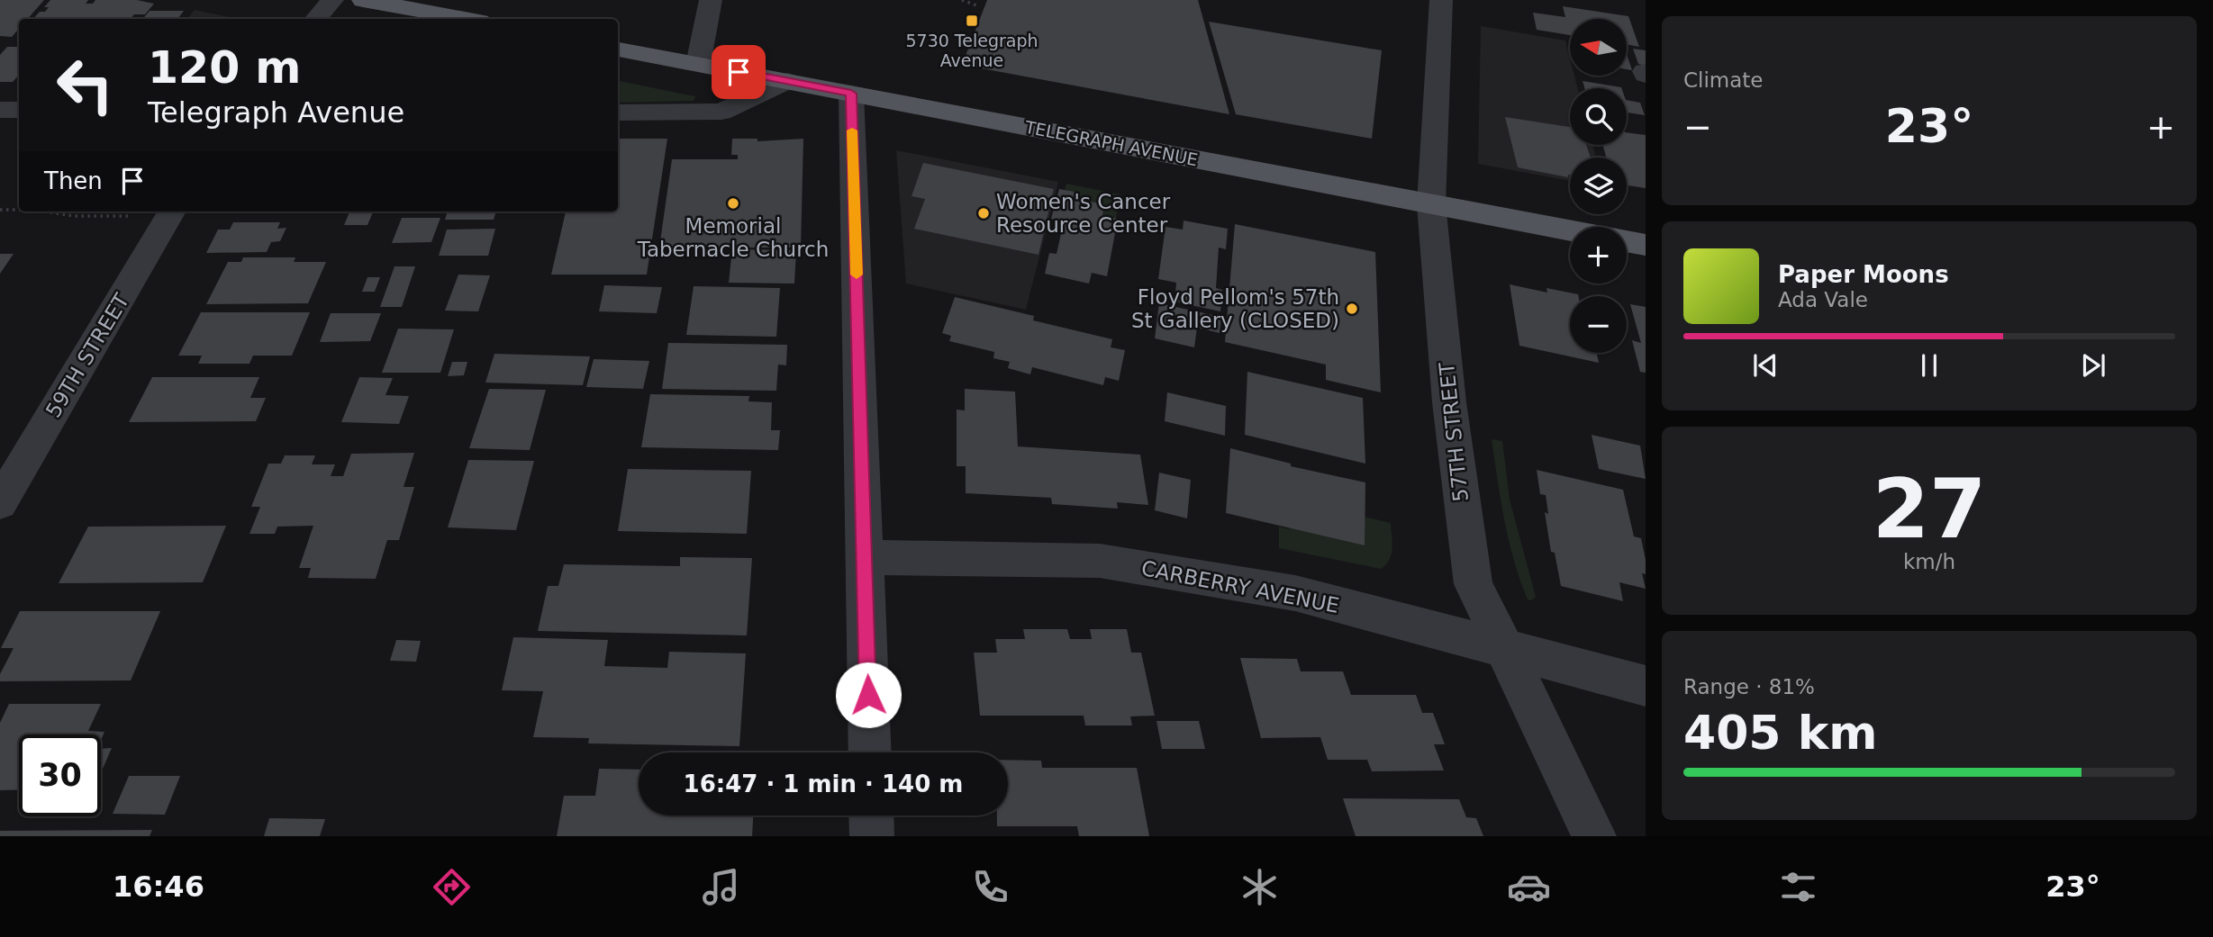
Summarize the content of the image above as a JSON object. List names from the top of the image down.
{
  "streets": {
    "main road": ["TELEGRAPH AVENUE"],
    "street": ["59TH STREET", "57TH STREET", "CARBERRY AVENUE"]
  },
  "crossings": [
    ["TELEGRAPH AVENUE", "57TH STREET"],
    ["57TH STREET", "CARBERRY AVENUE"]
  ],
  "places": {
    "transit": ["5730 Telegraph Avenue"],
    "other": ["Memorial Tabernacle Church", "Women's Cancer Resource Center", "Floyd Pellom's 57th St Gallery (CLOSED)"]
  },
  "north": "left",
  "page": {
    "tile": [
      "Climate",
      ["27", "km/h"],
      ["Range · 81%", "405 km"]
    ],
    "map_buttons": ["+", "−"],
    "turn": ["120 m", "Telegraph Avenue"],
    "heat": ["−", "23°", "+"],
    "then": "Then",
    "song": ["Paper Moons", "Ada Vale"],
    "limit": "30",
    "trip": "16:47 · 1 min · 140 m",
    "tabs": ["16:46", "23°"]
  }
}
